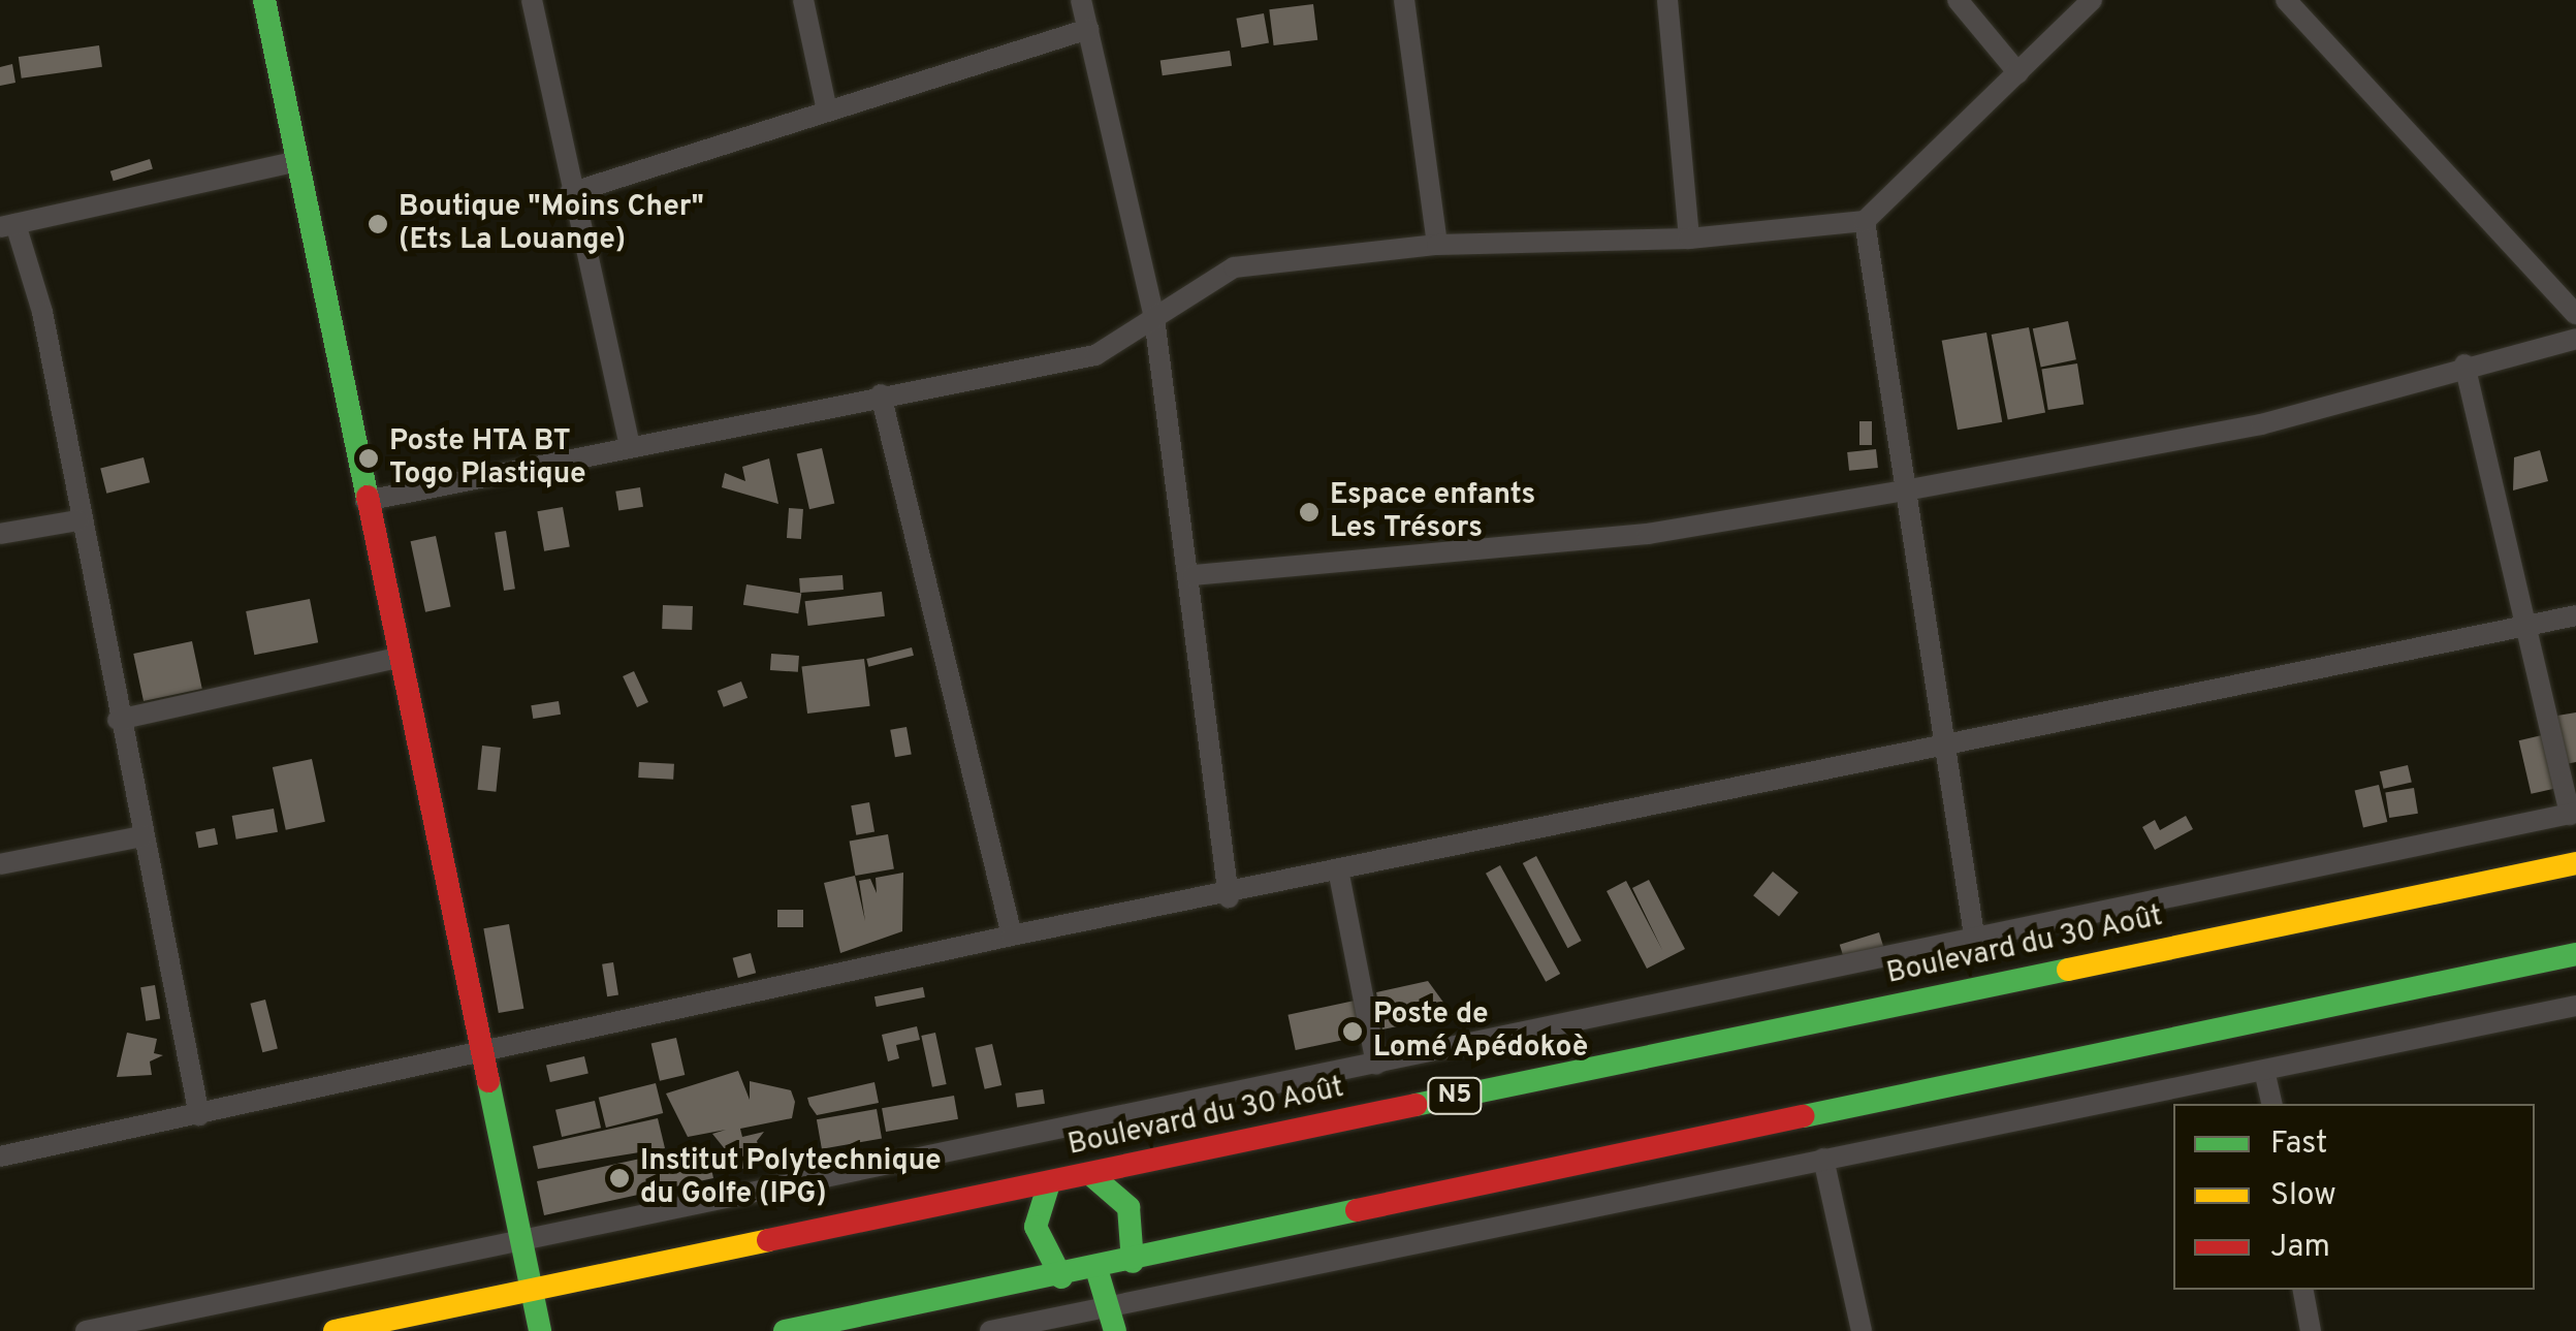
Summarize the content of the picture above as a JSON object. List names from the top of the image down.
{
  "streets": {
    "main road": ["Boulevard du 30 Août", "N5"]
  },
  "places": [
    "Boutique \"Moins Cher\" (Ets La Louange)",
    "Poste HTA BT Togo Plastique",
    "Espace enfants Les Trésors",
    "Poste de Lomé Apédokoè",
    "Institut Polytechnique du Golfe (IPG)"
  ],
  "legend": ["Fast", "Slow", "Jam"]
}
